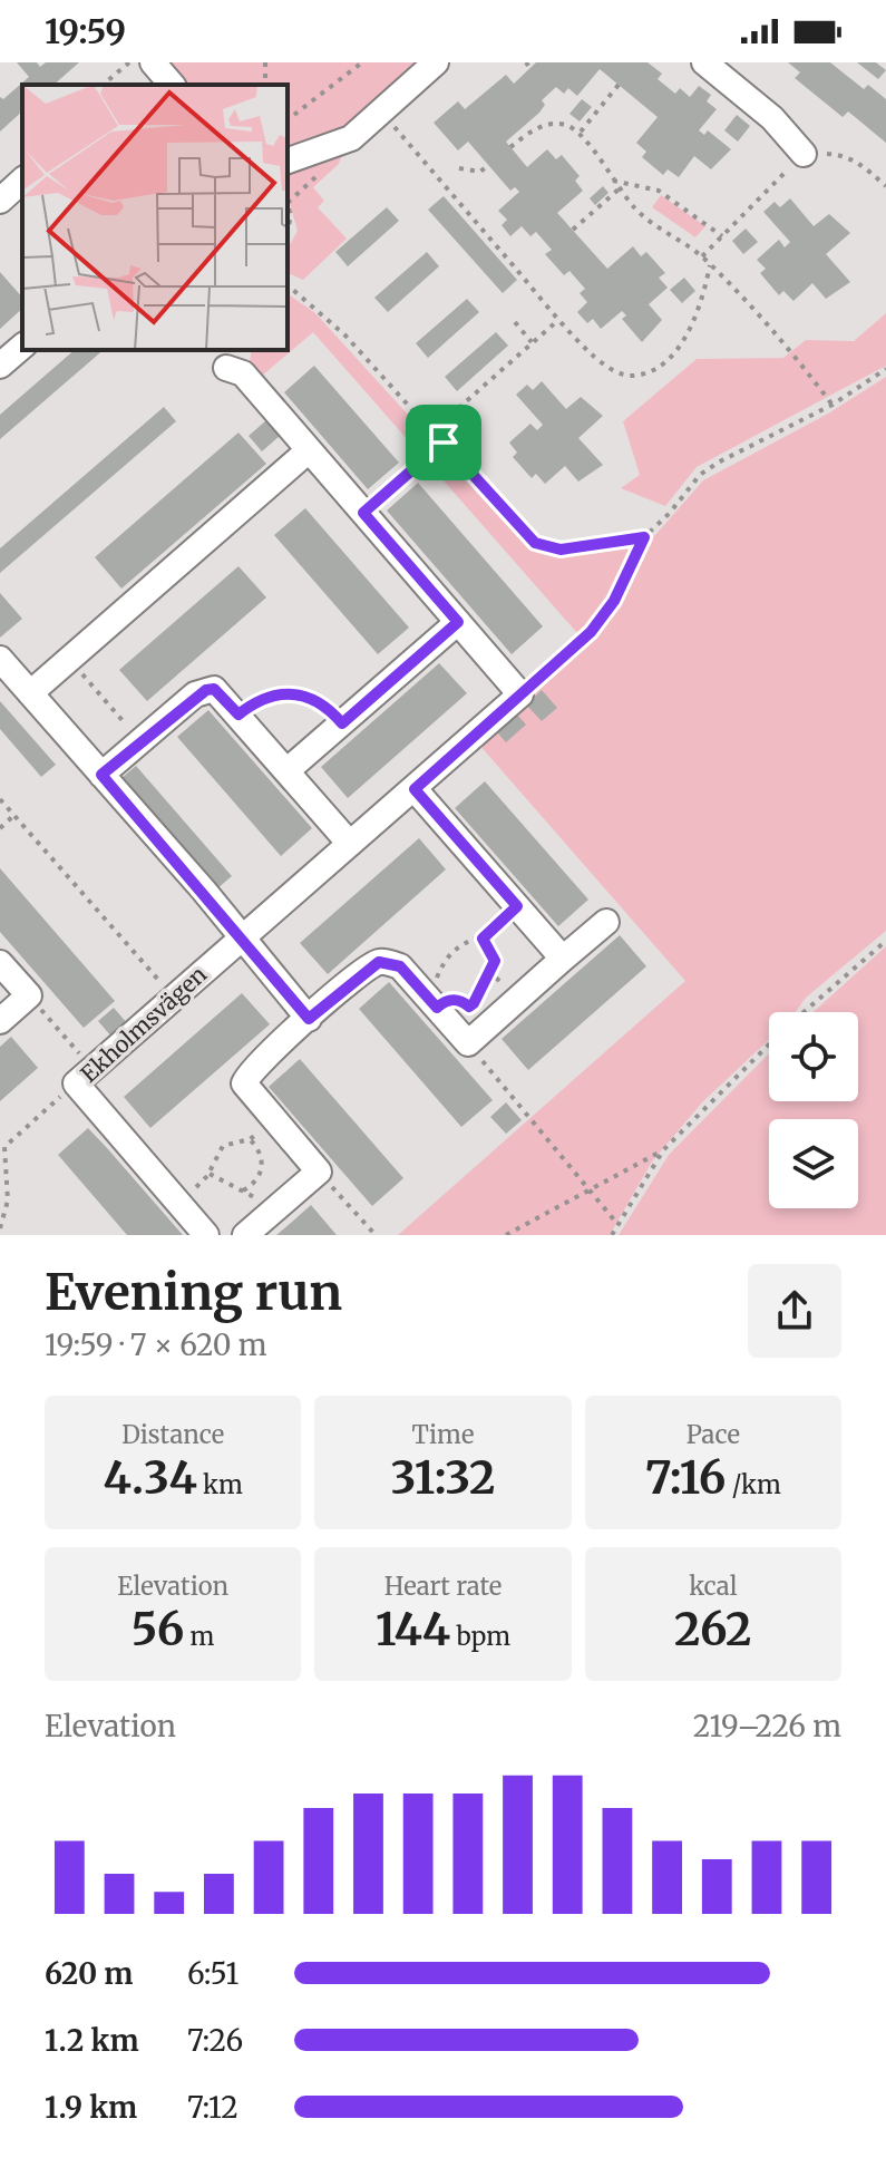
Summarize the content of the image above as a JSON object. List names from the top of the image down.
{
  "streets": {
    "street": ["Ekholmsvägen"]
  },
  "page": {
    "status": "19:59",
    "heading": ["Evening run", "19:59 · 7 × 620 m"],
    "stats": [
      ["Distance", "4.34 km"],
      ["Time", "31:32"],
      ["Pace", "7:16 /km"],
      ["Elevation", "56 m"],
      ["Heart rate", "144 bpm"],
      ["kcal", "262"]
    ],
    "chart": ["Elevation", "219–226 m"],
    "list": [
      {
        "name": "620 m",
        "note": "6:51"
      },
      {
        "name": "1.2 km",
        "note": "7:26"
      },
      {
        "name": "1.9 km",
        "note": "7:12"
      }
    ]
  }
}
